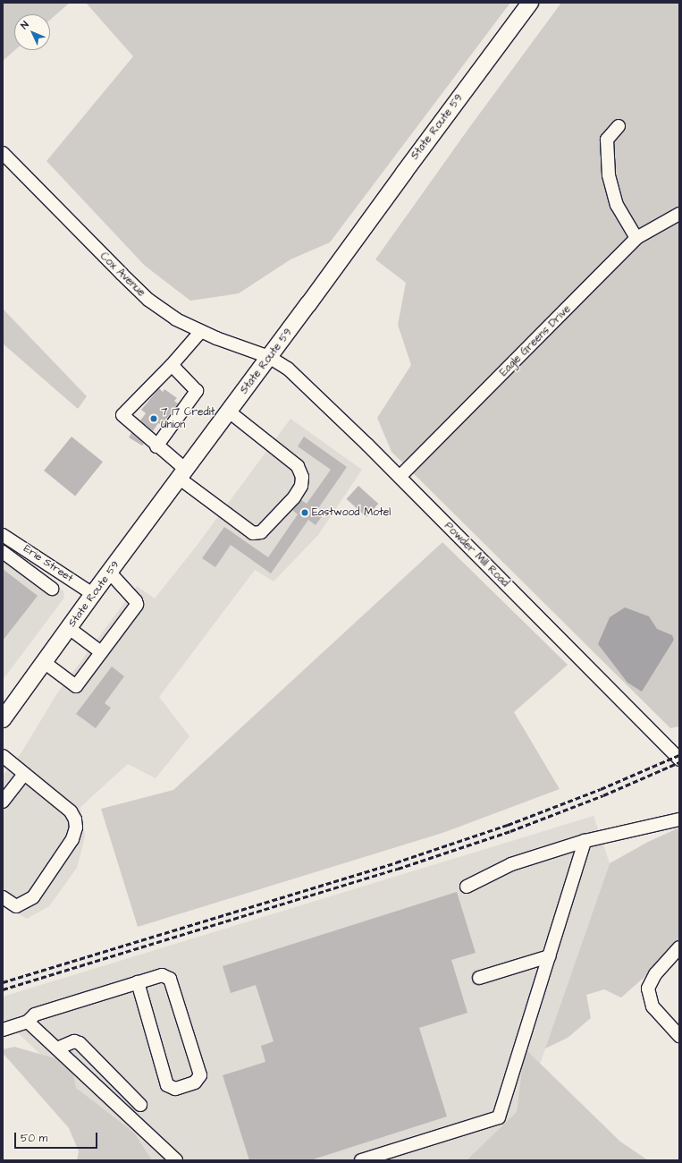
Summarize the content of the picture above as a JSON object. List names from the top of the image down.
{
  "streets": {
    "main road": ["State Route 59"],
    "street": [
      "Cox Avenue",
      "Eagle Greens Drive",
      "Powder Mill Road",
      "Erie Street"
    ]
  },
  "crossings": [
    ["State Route 59", "Cox Avenue"],
    ["State Route 59", "Powder Mill Road"],
    ["State Route 59", "Erie Street"],
    ["Cox Avenue", "Powder Mill Road"],
    ["Eagle Greens Drive", "Powder Mill Road"]
  ],
  "places": ["7 17 Credit Union", "Eastwood Motel"],
  "scale_bar": "50 m",
  "north": "top left"
}
